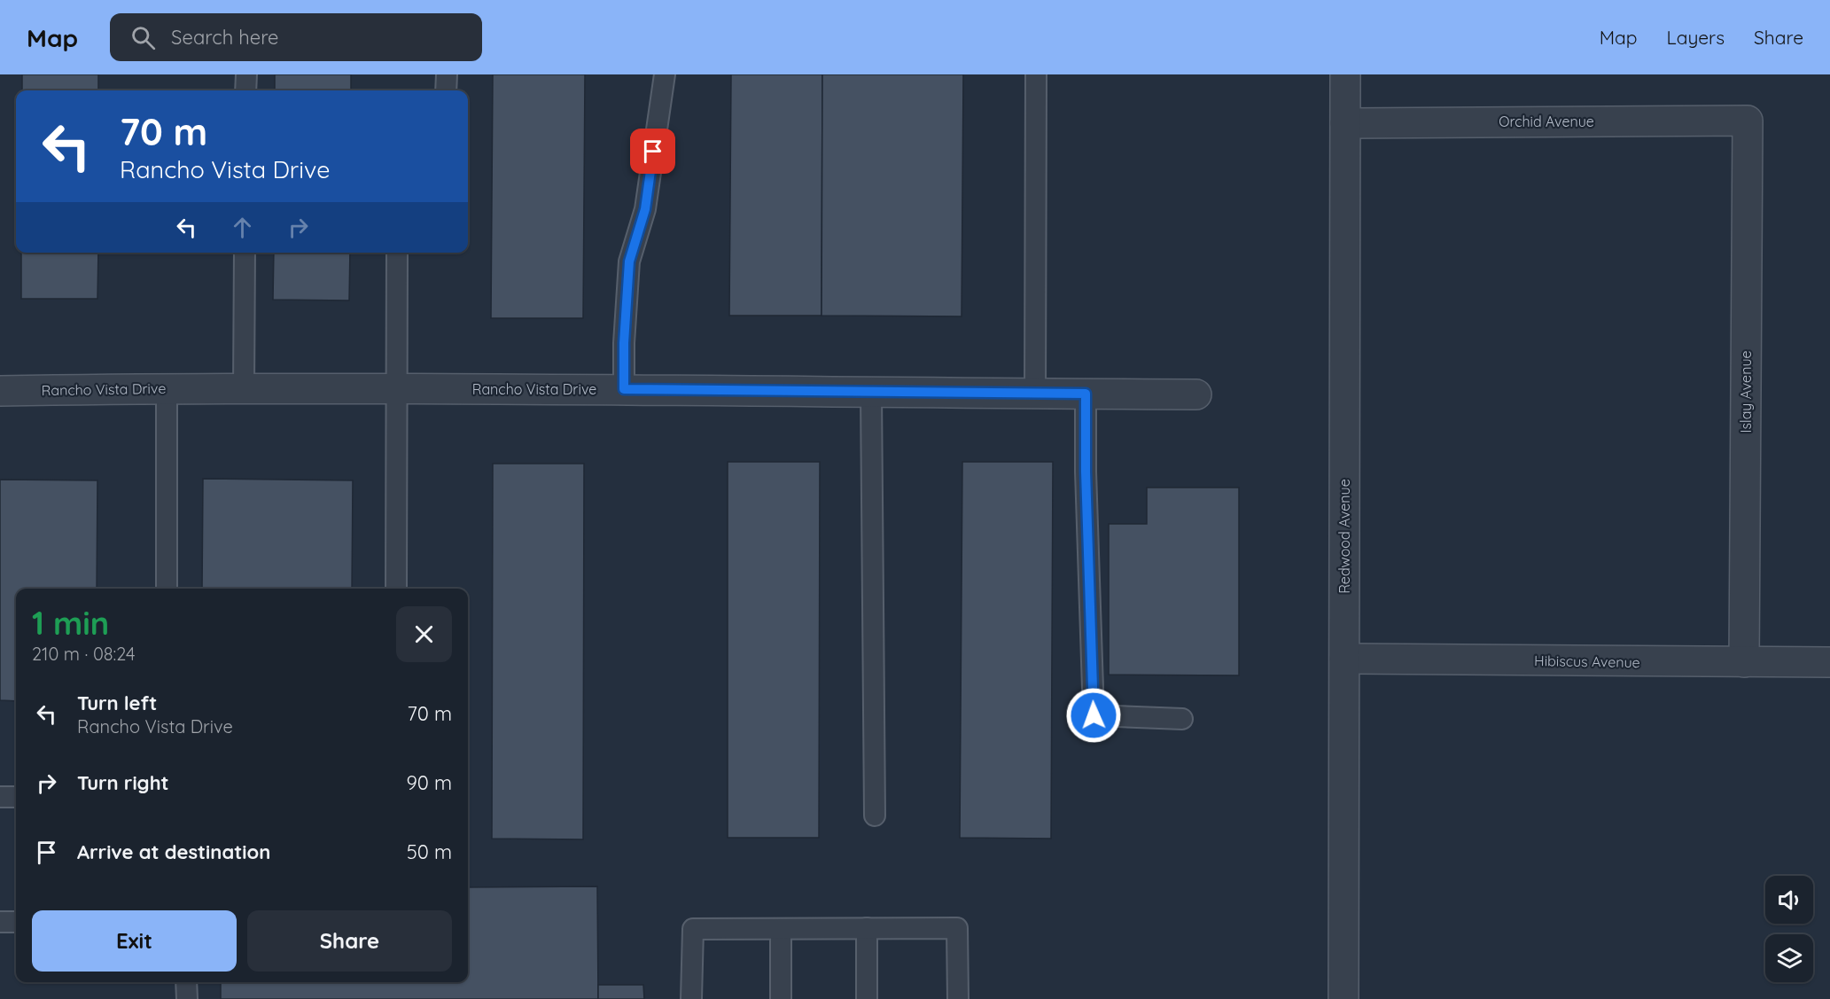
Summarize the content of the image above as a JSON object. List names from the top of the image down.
{
  "streets": {
    "street": [
      "Orchid Avenue",
      "Rancho Vista Drive",
      "Islay Avenue",
      "Redwood Avenue",
      "Hibiscus Avenue"
    ]
  },
  "crossings": [
    ["Orchid Avenue", "Islay Avenue"],
    ["Orchid Avenue", "Redwood Avenue"],
    ["Islay Avenue", "Hibiscus Avenue"],
    ["Redwood Avenue", "Hibiscus Avenue"]
  ],
  "page": {
    "header": "Map",
    "search": "Search here",
    "nav": ["Map", "Layers", "Share"],
    "turn": ["70 m", "Rancho Vista Drive"],
    "heading": ["1 min", "210 m · 08:24"],
    "list": [
      {
        "name": "Turn left",
        "note": "Rancho Vista Drive",
        "value": "70 m"
      },
      {
        "name": "Turn right",
        "value": "90 m"
      },
      {
        "name": "Arrive at destination",
        "value": "50 m"
      }
    ],
    "buttons": ["Exit", "Share"]
  }
}
